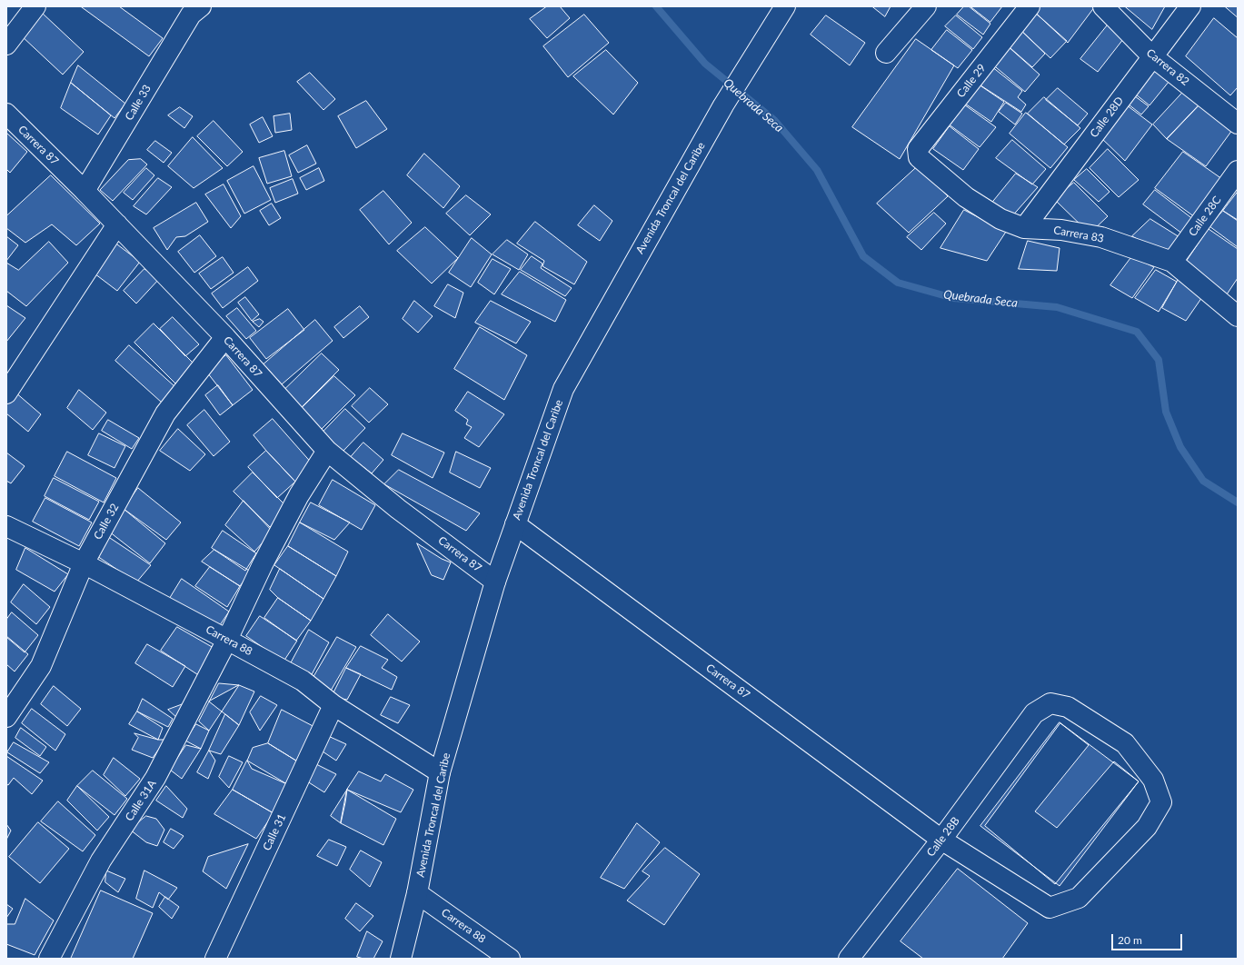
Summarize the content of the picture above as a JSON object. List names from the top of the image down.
{
  "streets": {
    "main road": [
      "Carrera 82",
      "Calle 29",
      "Calle 33",
      "Calle 28D",
      "Carrera 87",
      "Avenida Troncal del Caribe",
      "Calle 28C",
      "Carrera 83",
      "Calle 32",
      "Carrera 88",
      "Calle 31A",
      "Calle 31",
      "Calle 28B"
    ]
  },
  "crossings": [
    ["Carrera 82", "Calle 28D"],
    ["Calle 29", "Carrera 83"],
    ["Calle 33", "Carrera 87"],
    ["Calle 28D", "Carrera 83"],
    ["Carrera 87", "Avenida Troncal del Caribe"],
    ["Carrera 87", "Calle 32"],
    ["Carrera 87", "Calle 31A"],
    ["Carrera 87", "Calle 28B"],
    ["Avenida Troncal del Caribe", "Carrera 88"],
    ["Calle 28C", "Carrera 83"],
    ["Calle 32", "Carrera 88"],
    ["Carrera 88", "Calle 31A"],
    ["Carrera 88", "Calle 31"]
  ],
  "water": ["Quebrada Seca"],
  "scale_bar": "20 m"
}
